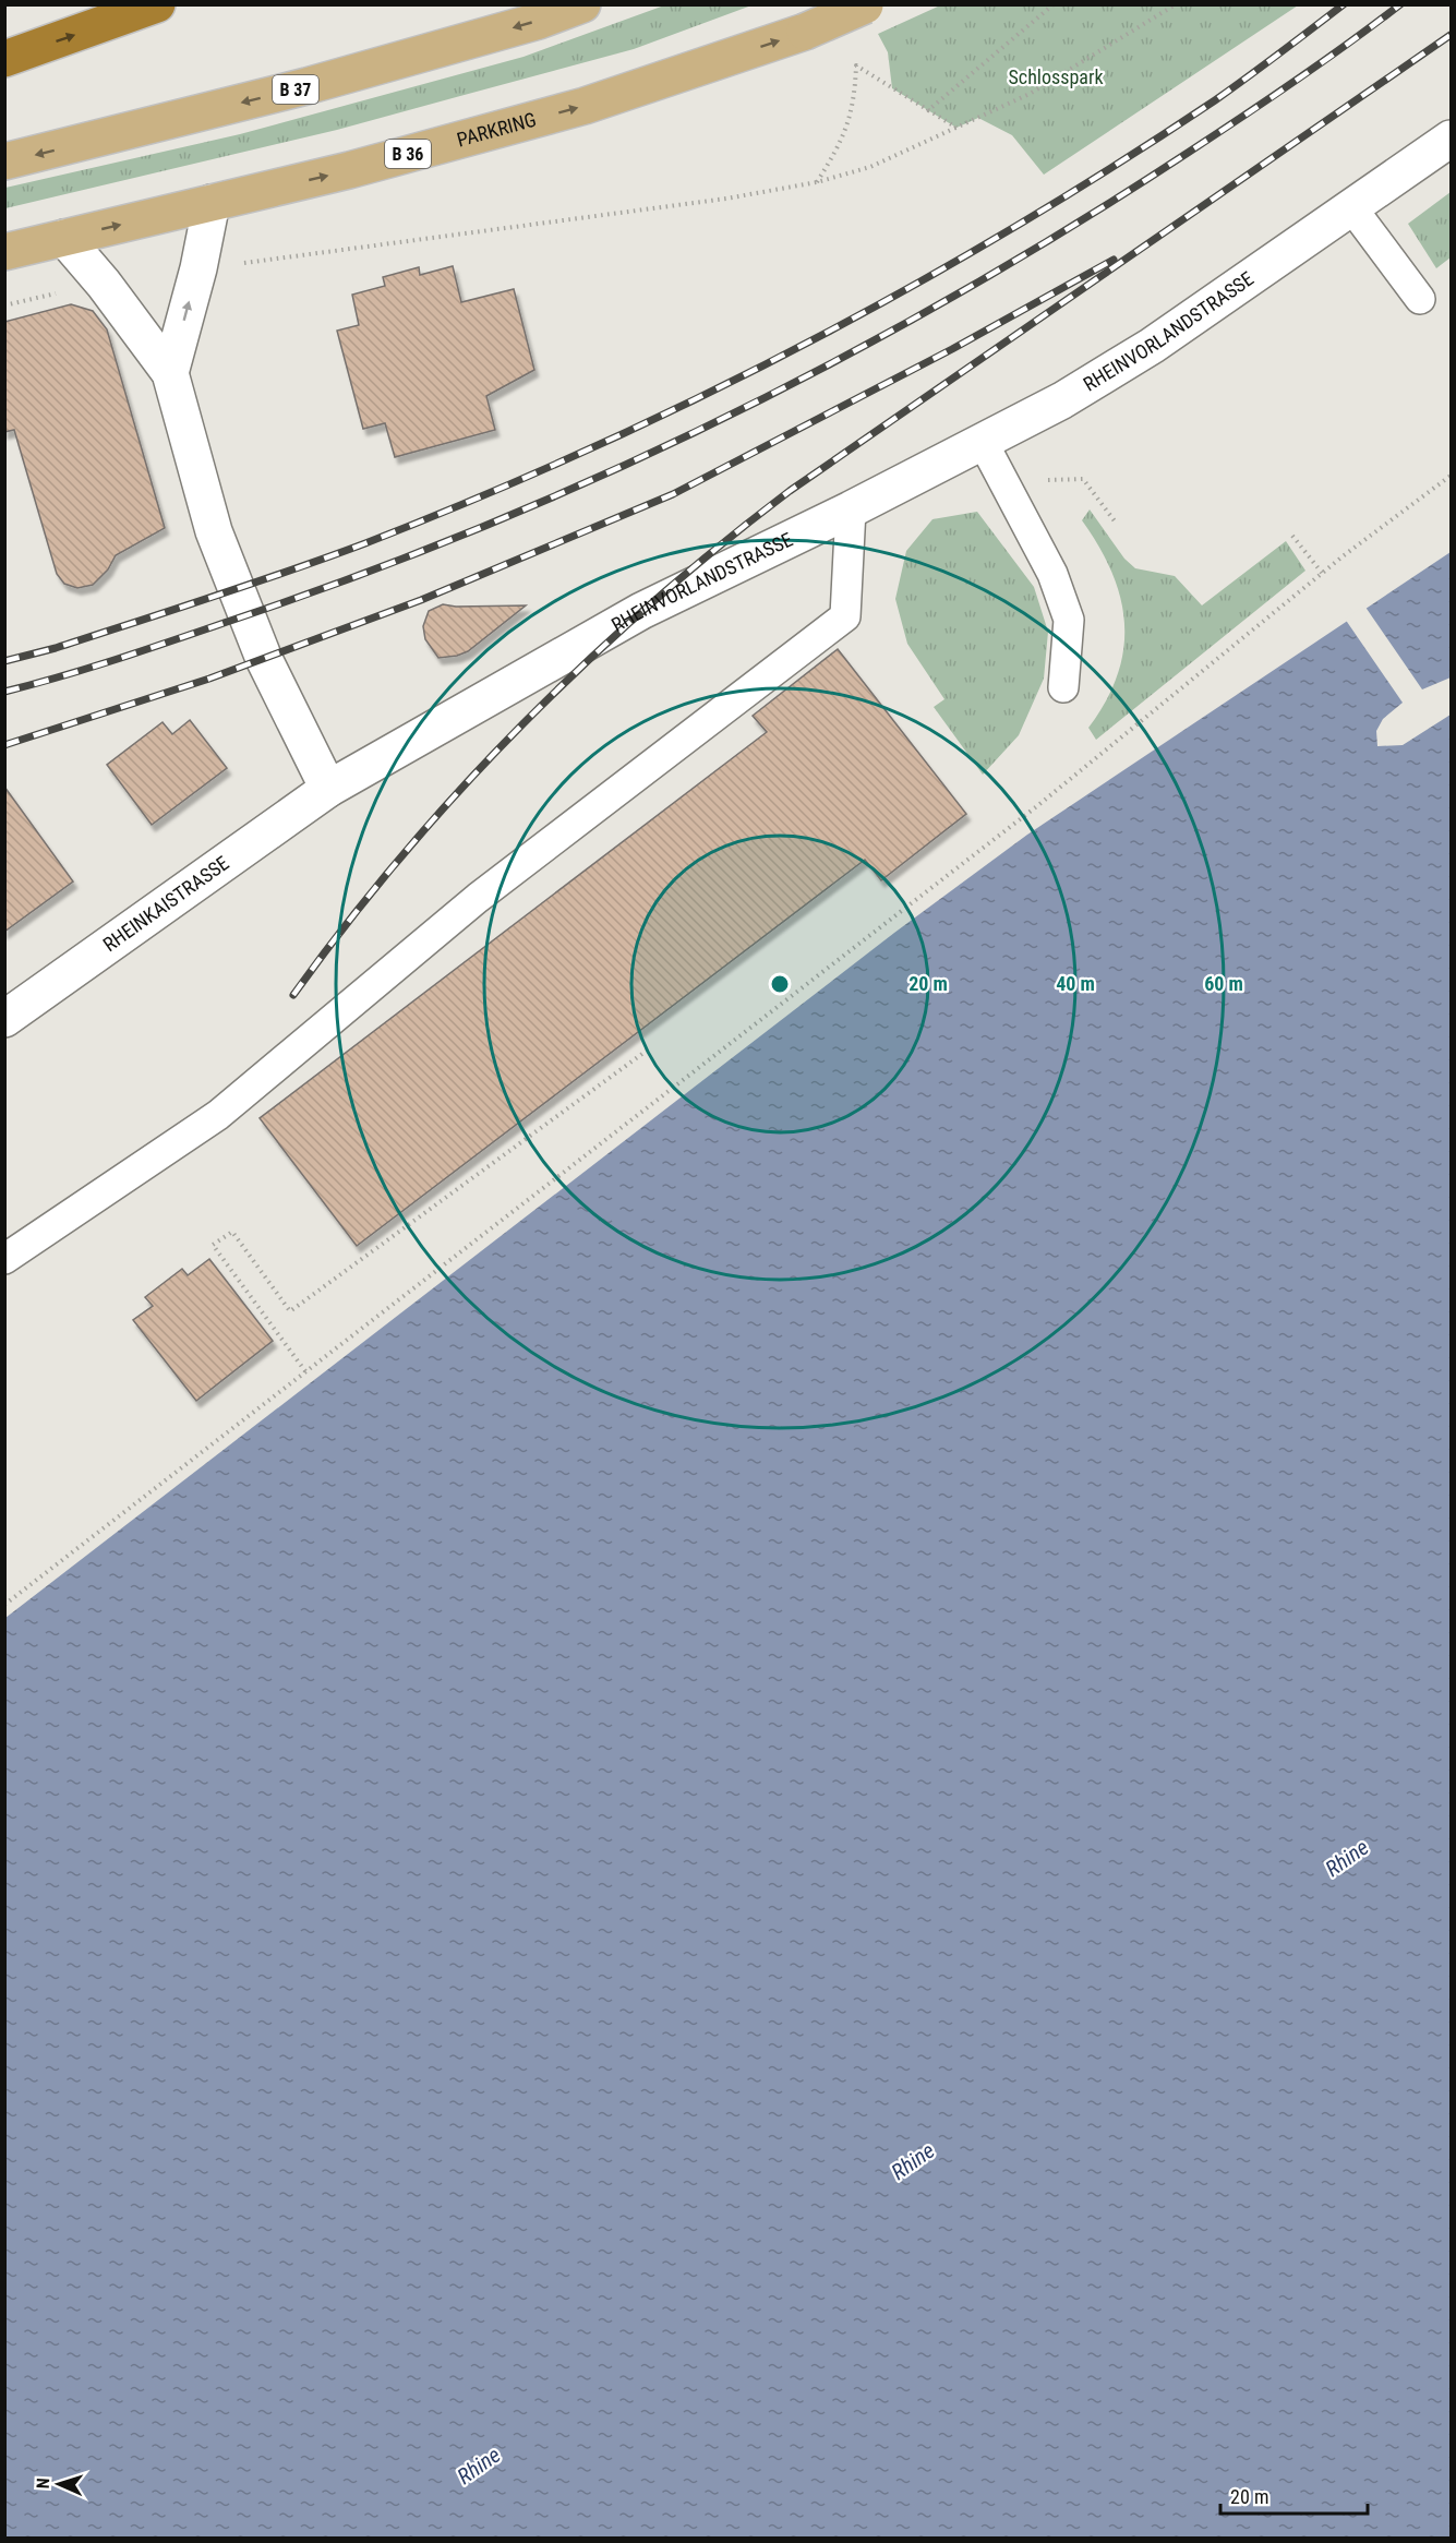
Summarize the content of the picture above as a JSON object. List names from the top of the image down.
{
  "streets": {
    "main road": ["B 37", "PARKRING", "B 36"],
    "street": ["RHEINVORLANDSTRASSE", "RHEINKAISTRASSE"]
  },
  "crossings": [
    ["RHEINVORLANDSTRASSE", "RHEINKAISTRASSE"]
  ],
  "water": ["Rhine"],
  "parks": ["Schlosspark"],
  "scale_bar": "20 m",
  "north": "left",
  "rings": ["20 m", "40 m", "60 m"]
}
